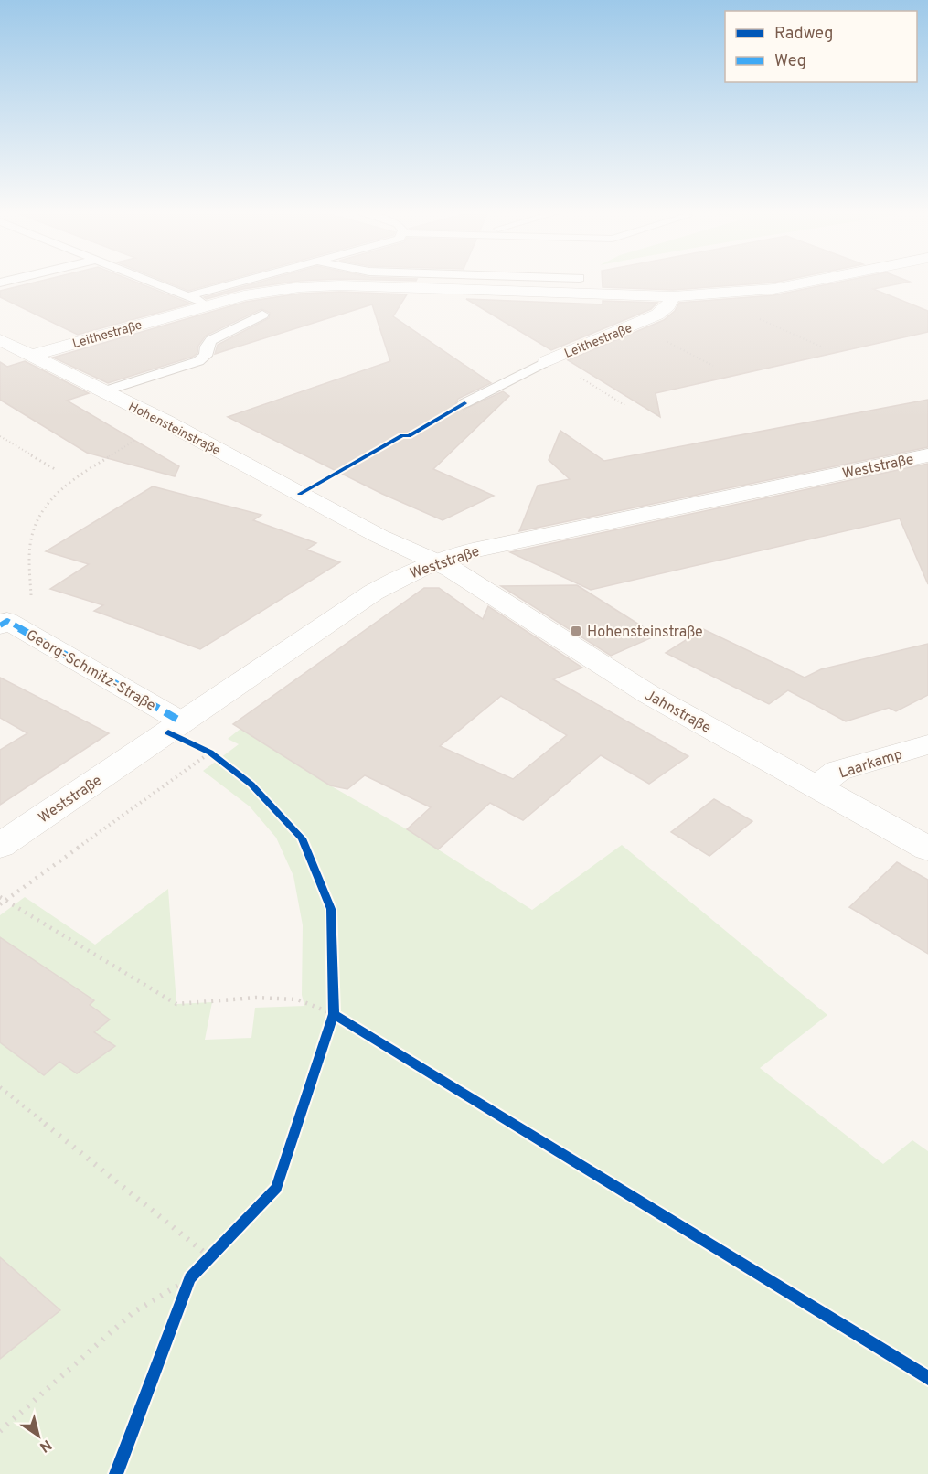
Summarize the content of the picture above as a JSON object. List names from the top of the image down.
{
  "streets": {
    "street": [
      "Leithestraße",
      "Hohensteinstraße",
      "Weststraße",
      "Georg-Schmitz-Straße",
      "Jahnstraße",
      "Laarkamp"
    ]
  },
  "crossings": [
    ["Leithestraße", "Hohensteinstraße"],
    ["Hohensteinstraße", "Weststraße"],
    ["Hohensteinstraße", "Jahnstraße"],
    ["Weststraße", "Georg-Schmitz-Straße"],
    ["Weststraße", "Jahnstraße"],
    ["Jahnstraße", "Laarkamp"]
  ],
  "places": {
    "transit": ["Hohensteinstraße"]
  },
  "legend": ["Radweg", "Weg"],
  "north": "bottom right"
}
